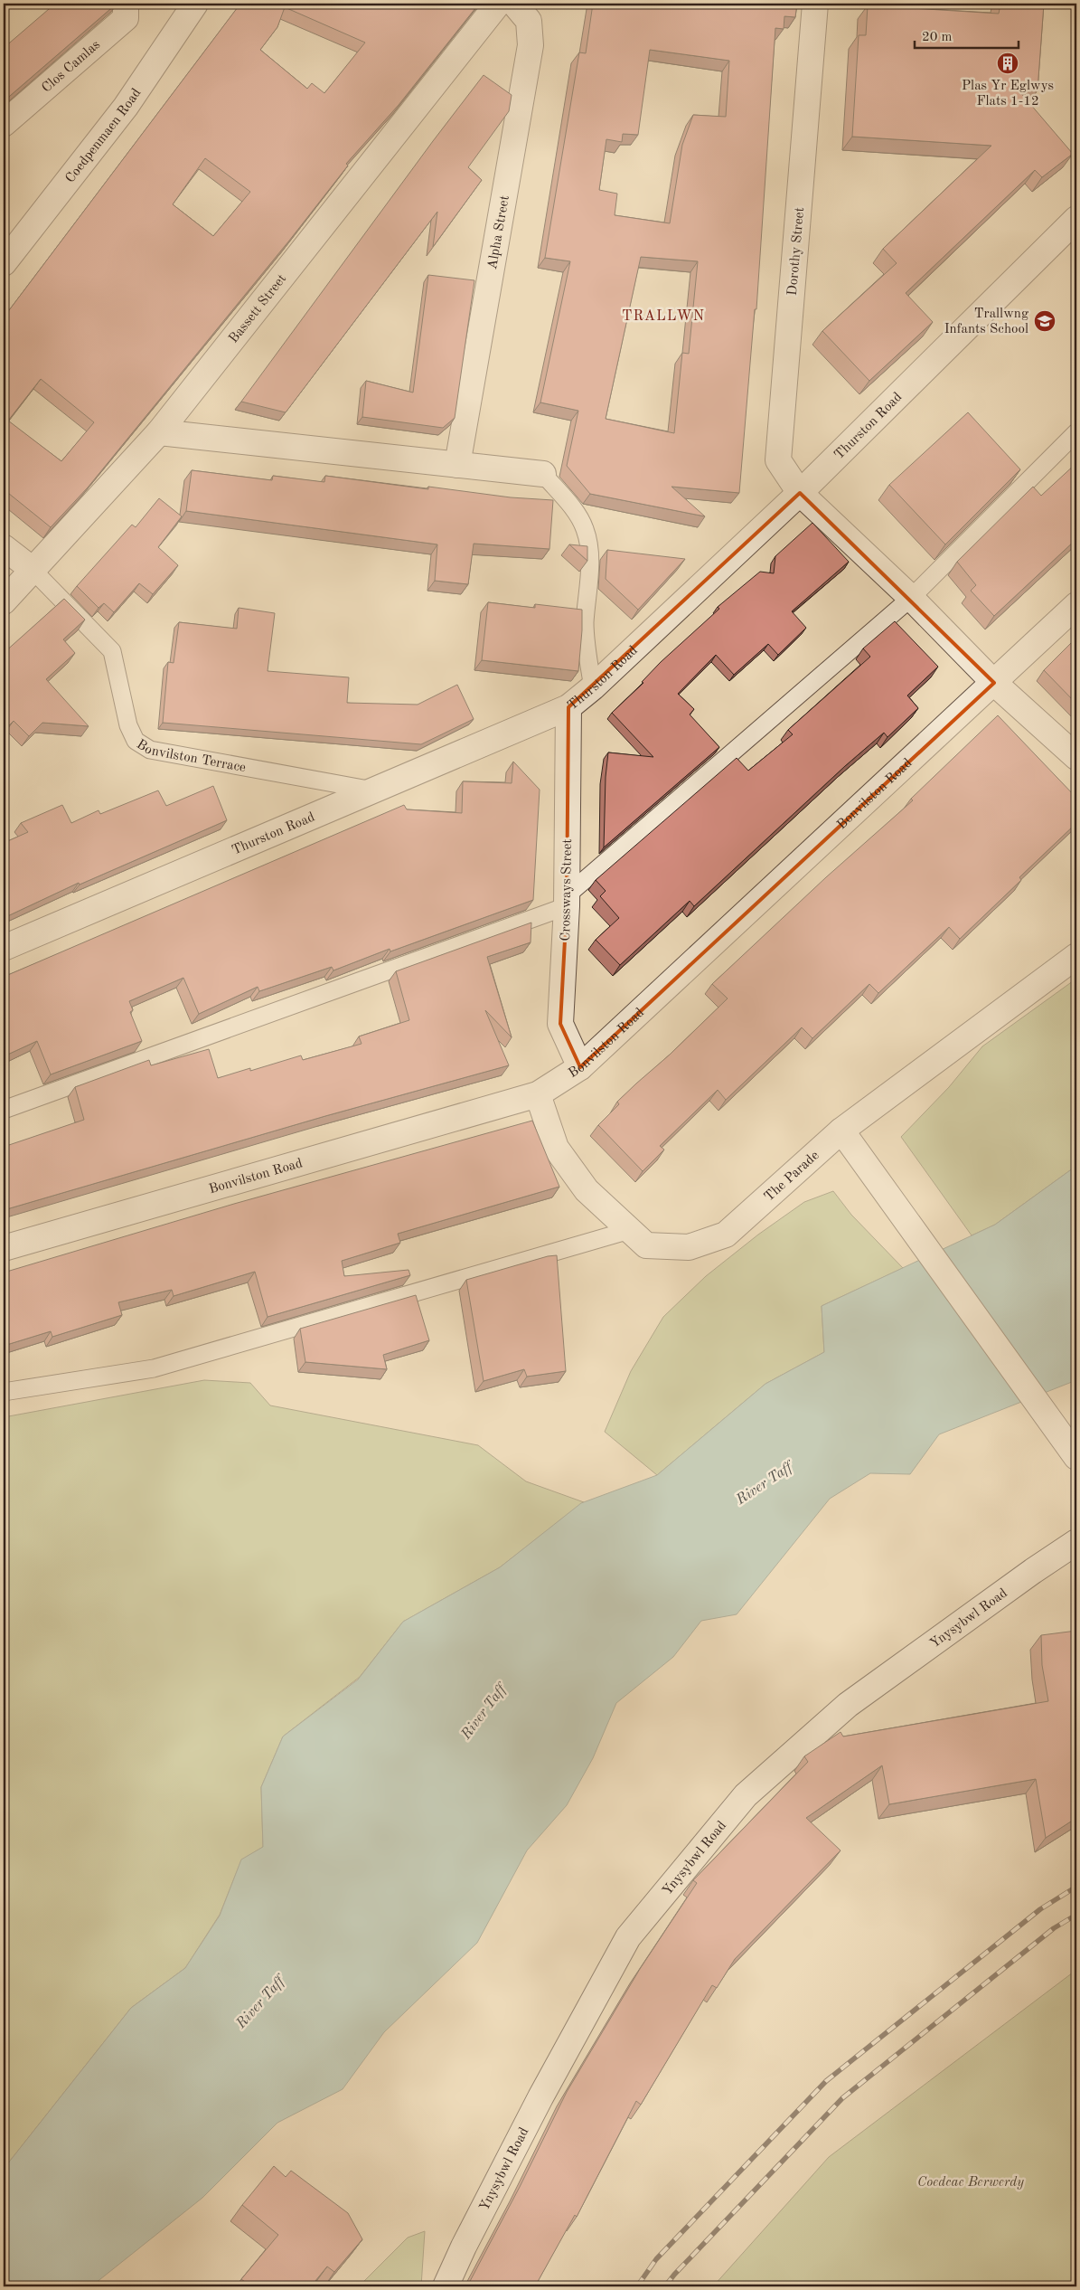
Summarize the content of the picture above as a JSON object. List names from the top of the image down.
{
  "streets": {
    "street": [
      "Clos Camlas",
      "Coedpenmaen Road",
      "Alpha Street",
      "Dorothy Street",
      "Bassett Street",
      "Thurston Road",
      "Bonvilston Road",
      "Crossways Street",
      "The Parade",
      "Ynysybwl Road"
    ],
    "lane": ["Bonvilston Terrace"]
  },
  "crossings": [
    ["Dorothy Street", "Thurston Road"],
    ["Dorothy Street", "Bonvilston Road"],
    ["Bassett Street", "Bonvilston Terrace"],
    ["Thurston Road", "Bonvilston Terrace"],
    ["Thurston Road", "Crossways Street"],
    ["Bonvilston Road", "Crossways Street"],
    ["Bonvilston Road", "The Parade"]
  ],
  "districts": ["TRALLWN"],
  "water": ["River Taff"],
  "parks": ["Coedcae Berwerdy"],
  "places": {
    "building": ["Plas Yr Eglwys Flats 1-12"],
    "school or university": ["Trallwng Infants School"]
  },
  "scale_bar": "20 m"
}
